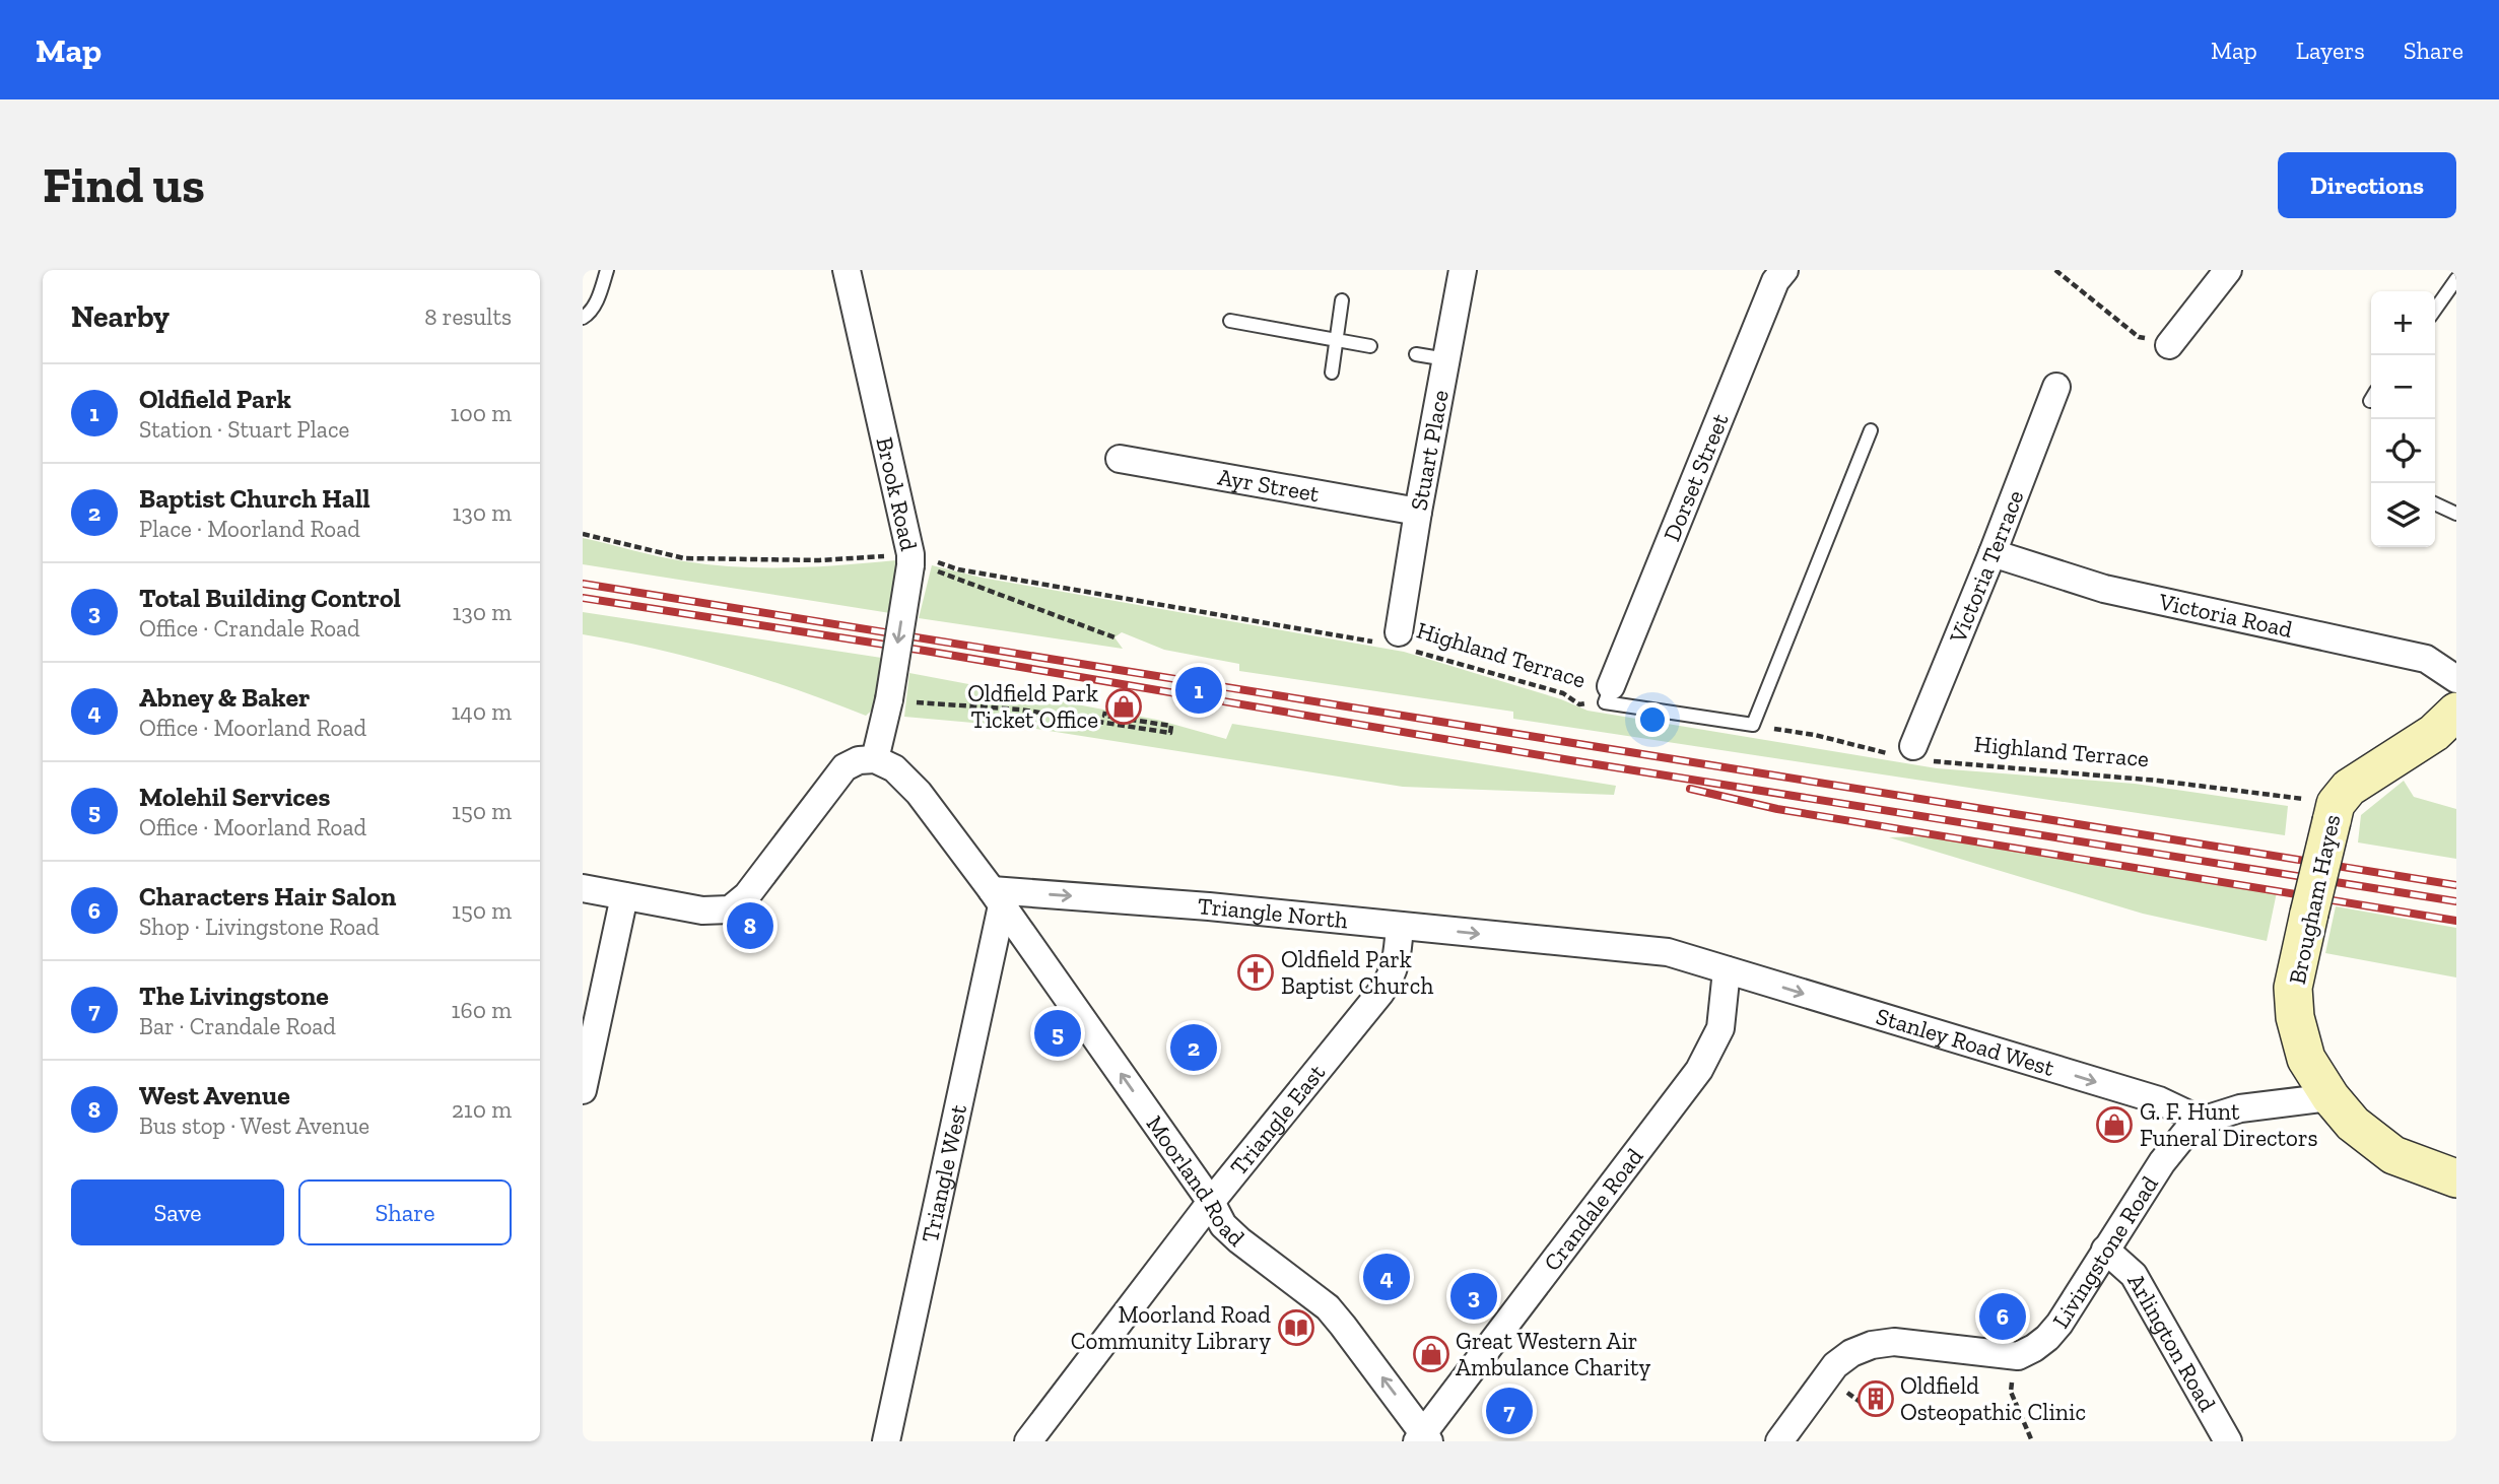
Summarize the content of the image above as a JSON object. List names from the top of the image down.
{
  "streets": {
    "main road": ["Brougham Hayes"],
    "street": [
      "Stuart Place",
      "Dorset Street",
      "Ayr Street",
      "Brook Road",
      "Victoria Terrace",
      "Victoria Road",
      "Triangle North",
      "Stanley Road West",
      "Triangle East",
      "Triangle West",
      "Moorland Road",
      "Crandale Road",
      "Livingstone Road",
      "Arlington Road"
    ],
    "lane": ["Highland Terrace"]
  },
  "crossings": [
    ["Stuart Place", "Ayr Street"],
    ["Stuart Place", "Highland Terrace"],
    ["Dorset Street", "Highland Terrace"],
    ["Brook Road", "Highland Terrace"],
    ["Victoria Terrace", "Victoria Road"],
    ["Victoria Terrace", "Highland Terrace"],
    ["Brougham Hayes", "Livingstone Road"],
    ["Triangle North", "Stanley Road West"],
    ["Triangle North", "Triangle East"],
    ["Triangle North", "Triangle West"],
    ["Triangle North", "Moorland Road"],
    ["Triangle North", "Crandale Road"],
    ["Stanley Road West", "Crandale Road"],
    ["Stanley Road West", "Livingstone Road"],
    ["Triangle East", "Moorland Road"],
    ["Triangle West", "Moorland Road"],
    ["Moorland Road", "Crandale Road"],
    ["Livingstone Road", "Arlington Road"]
  ],
  "one_way": ["Triangle North", "Stanley Road West", "Moorland Road"],
  "places": {
    "shop": ["Oldfield Park Ticket Office", "G. F. Hunt Funeral Directors", "Great Western Air Ambulance Charity"],
    "church": ["Oldfield Park Baptist Church"],
    "library": ["Moorland Road Community Library"],
    "building": ["Oldfield Osteopathic Clinic"]
  },
  "page": {
    "header": "Map",
    "nav": ["Map", "Layers", "Share"],
    "buttons": [
      "Directions",
      ["Save", "Share"]
    ],
    "title": "Find us",
    "heading": ["Nearby", "8 results"],
    "map_buttons": ["+", "−"],
    "list": [
      {
        "mark": "1",
        "name": "Oldfield Park",
        "note": "Station · Stuart Place",
        "value": "100 m"
      },
      {
        "mark": "2",
        "name": "Baptist Church Hall",
        "note": "Place · Moorland Road",
        "value": "130 m"
      },
      {
        "mark": "3",
        "name": "Total Building Control",
        "note": "Office · Crandale Road",
        "value": "130 m"
      },
      {
        "mark": "4",
        "name": "Abney & Baker",
        "note": "Office · Moorland Road",
        "value": "140 m"
      },
      {
        "mark": "5",
        "name": "Molehil Services",
        "note": "Office · Moorland Road",
        "value": "150 m"
      },
      {
        "mark": "6",
        "name": "Characters Hair Salon",
        "note": "Shop · Livingstone Road",
        "value": "150 m"
      },
      {
        "mark": "7",
        "name": "The Livingstone",
        "note": "Bar · Crandale Road",
        "value": "160 m"
      },
      {
        "mark": "8",
        "name": "West Avenue",
        "note": "Bus stop · West Avenue",
        "value": "210 m"
      }
    ],
    "pins": [
      "1",
      "8",
      "5",
      "2",
      "4",
      "3",
      "6",
      "7"
    ]
  }
}
